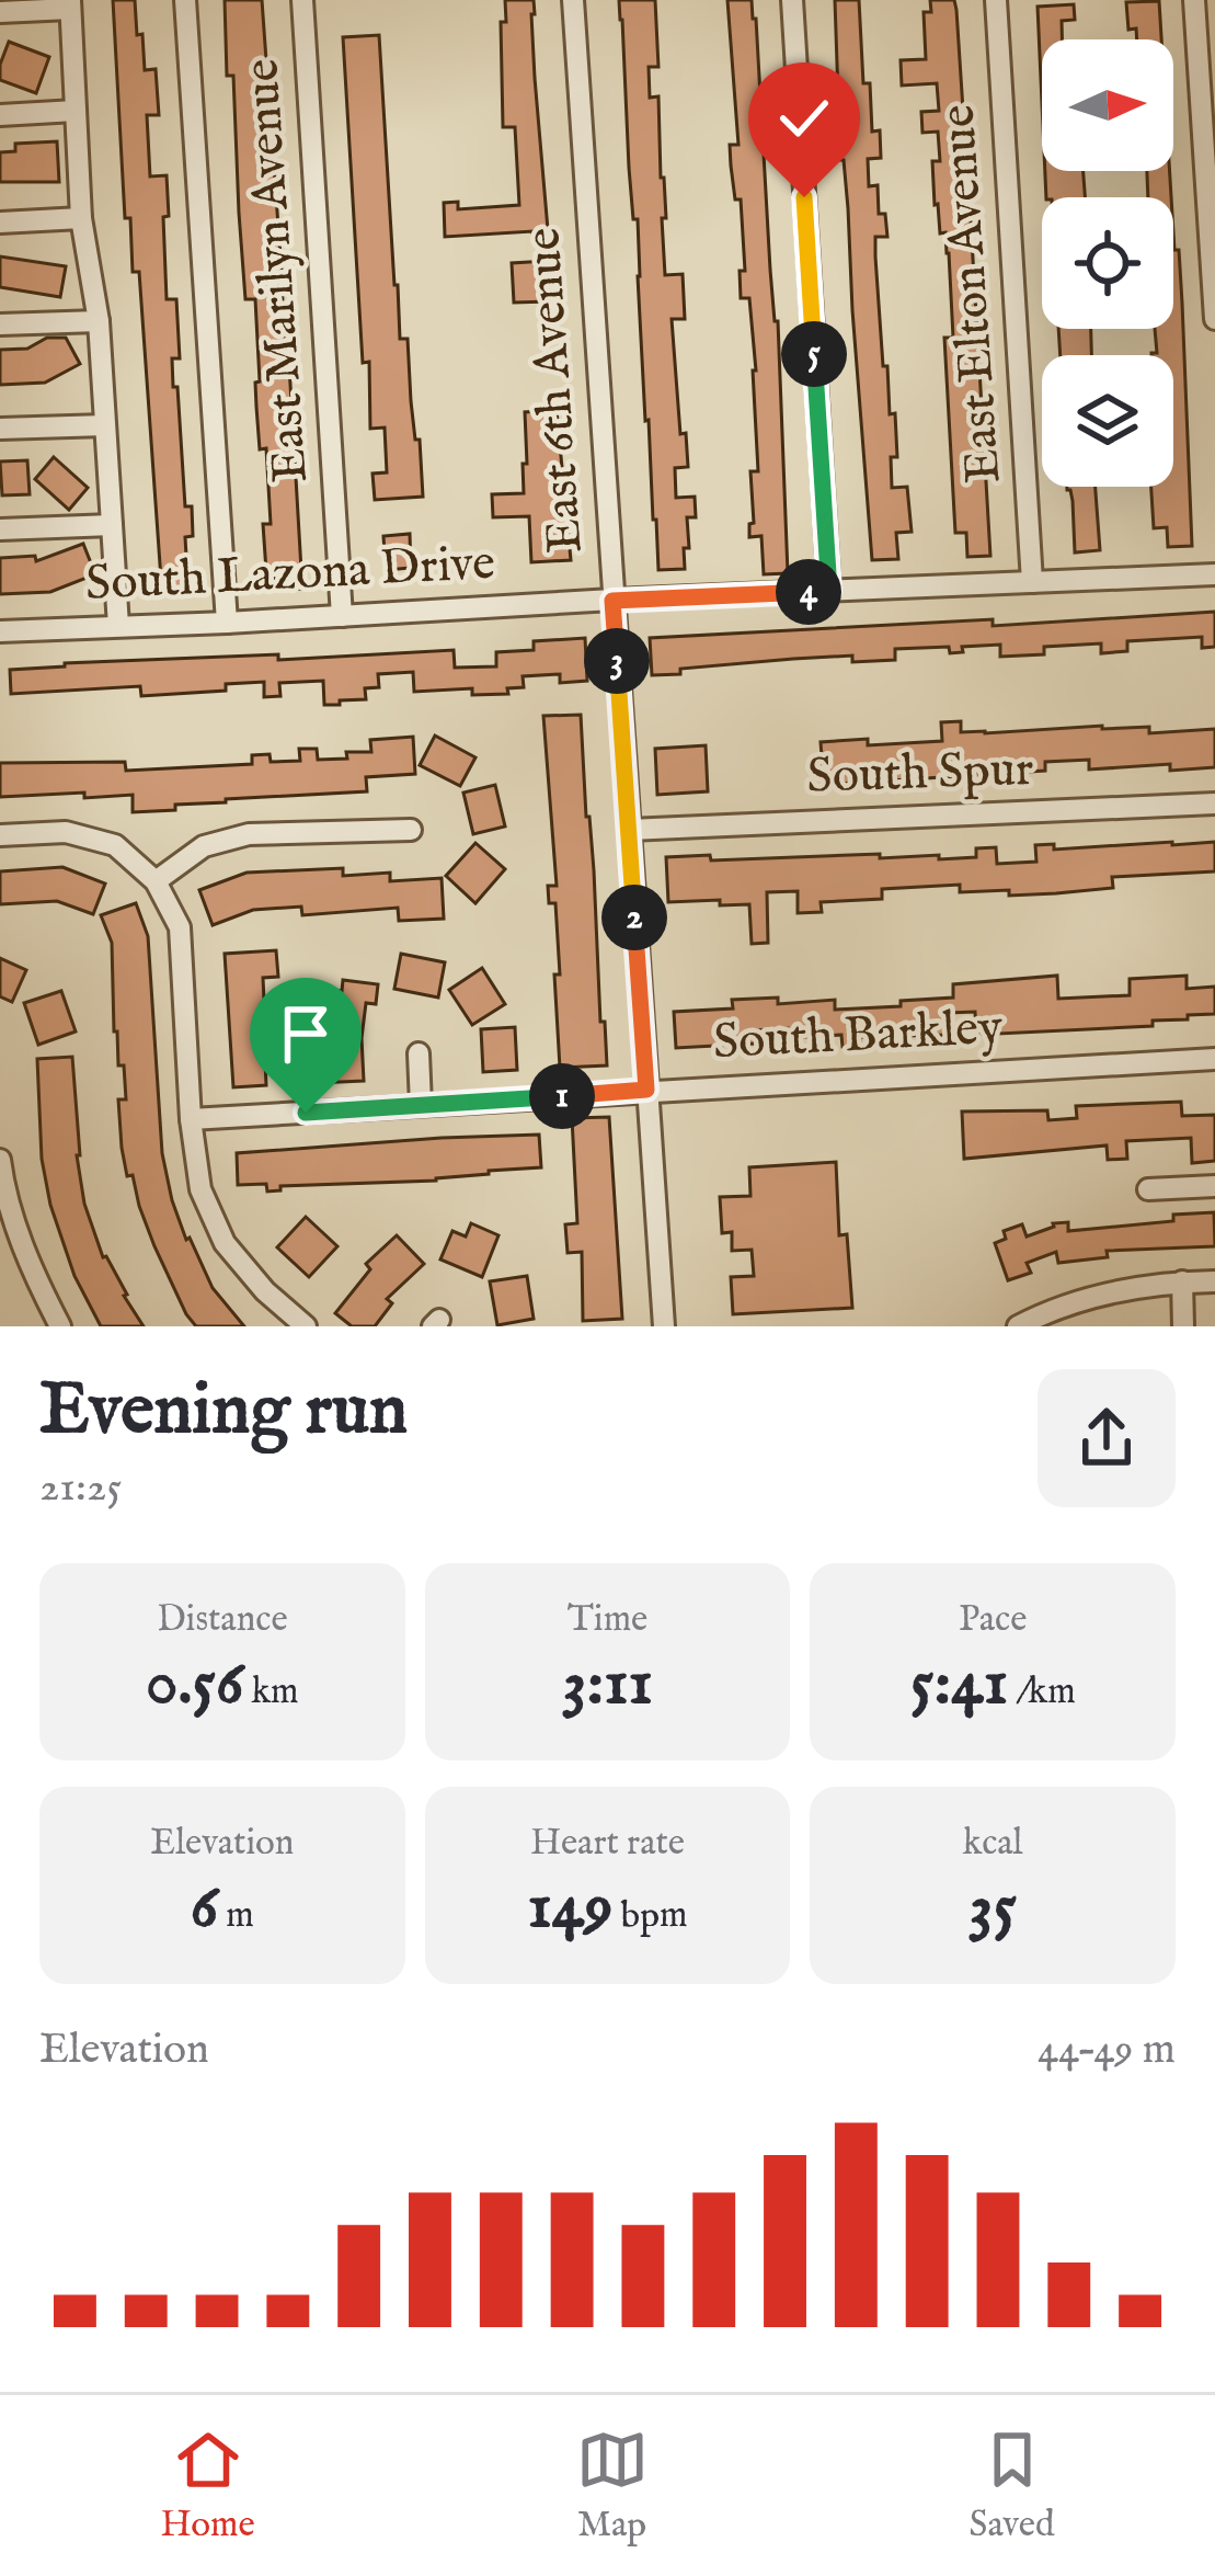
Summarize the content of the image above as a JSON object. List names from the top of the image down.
{
  "streets": {
    "street": [
      "East Marilyn Avenue",
      "East Elton Avenue",
      "East 6th Avenue",
      "South Lazona Drive",
      "South Spur",
      "South Barkley"
    ]
  },
  "crossings": [
    ["East Marilyn Avenue", "South Lazona Drive"],
    ["East Elton Avenue", "South Lazona Drive"],
    ["East 6th Avenue", "South Lazona Drive"],
    ["East 6th Avenue", "South Spur"],
    ["East 6th Avenue", "South Barkley"]
  ],
  "north": "right",
  "page": {
    "pins": [
      "5",
      "4",
      "3",
      "2",
      "1"
    ],
    "heading": ["Evening run", "21:25"],
    "stats": [
      ["Distance", "0.56 km"],
      ["Time", "3:11"],
      ["Pace", "5:41 /km"],
      ["Elevation", "6 m"],
      ["Heart rate", "149 bpm"],
      ["kcal", "35"]
    ],
    "chart": ["Elevation", "44–49 m"],
    "tabs": ["Home", "Map", "Saved"]
  }
}
